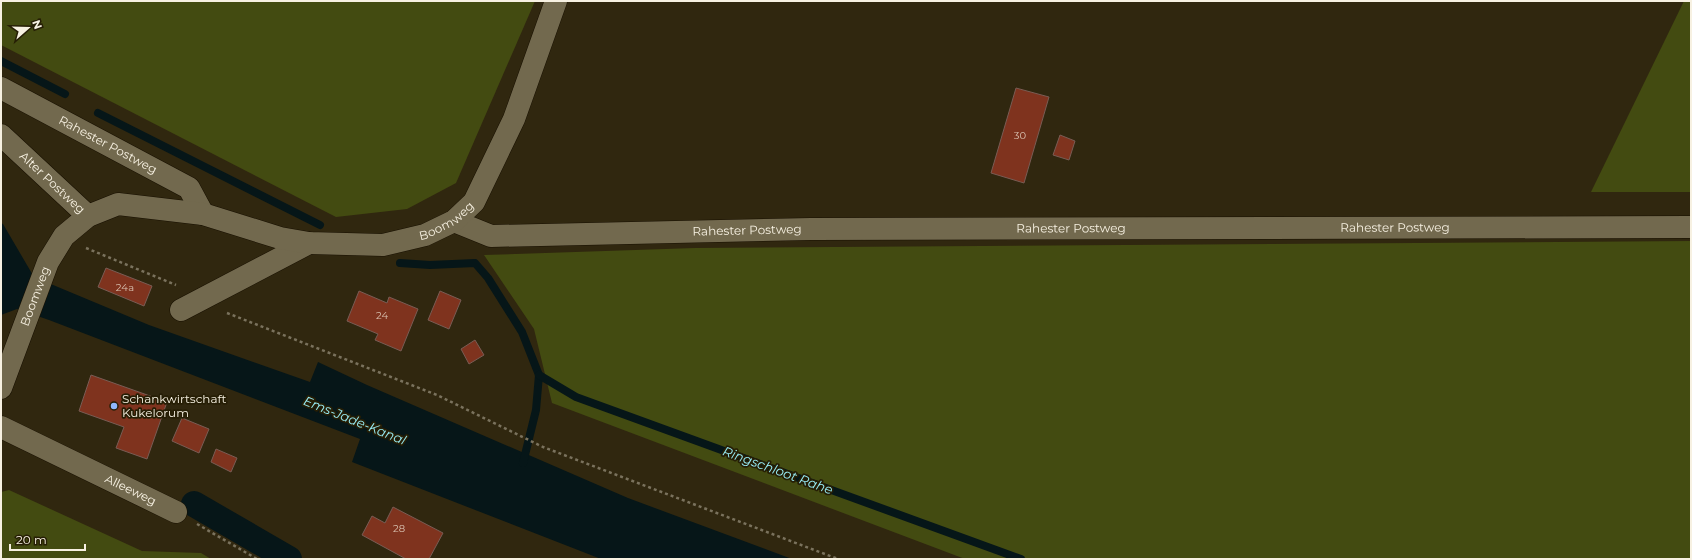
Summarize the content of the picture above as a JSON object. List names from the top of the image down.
{
  "streets": {
    "street": [
      "Rahester Postweg",
      "Alter Postweg",
      "Boomweg",
      "Alleeweg"
    ]
  },
  "crossings": [
    ["Rahester Postweg", "Alter Postweg"],
    ["Rahester Postweg", "Boomweg"],
    ["Alter Postweg", "Boomweg"]
  ],
  "water": ["Ems-Jade-Kanal", "Ringschloot Rahe"],
  "places": ["Schankwirtschaft Kukelorum"],
  "house_numbers": [
    "30",
    "24a",
    "24",
    "28"
  ],
  "scale_bar": "20 m",
  "north": "right"
}
